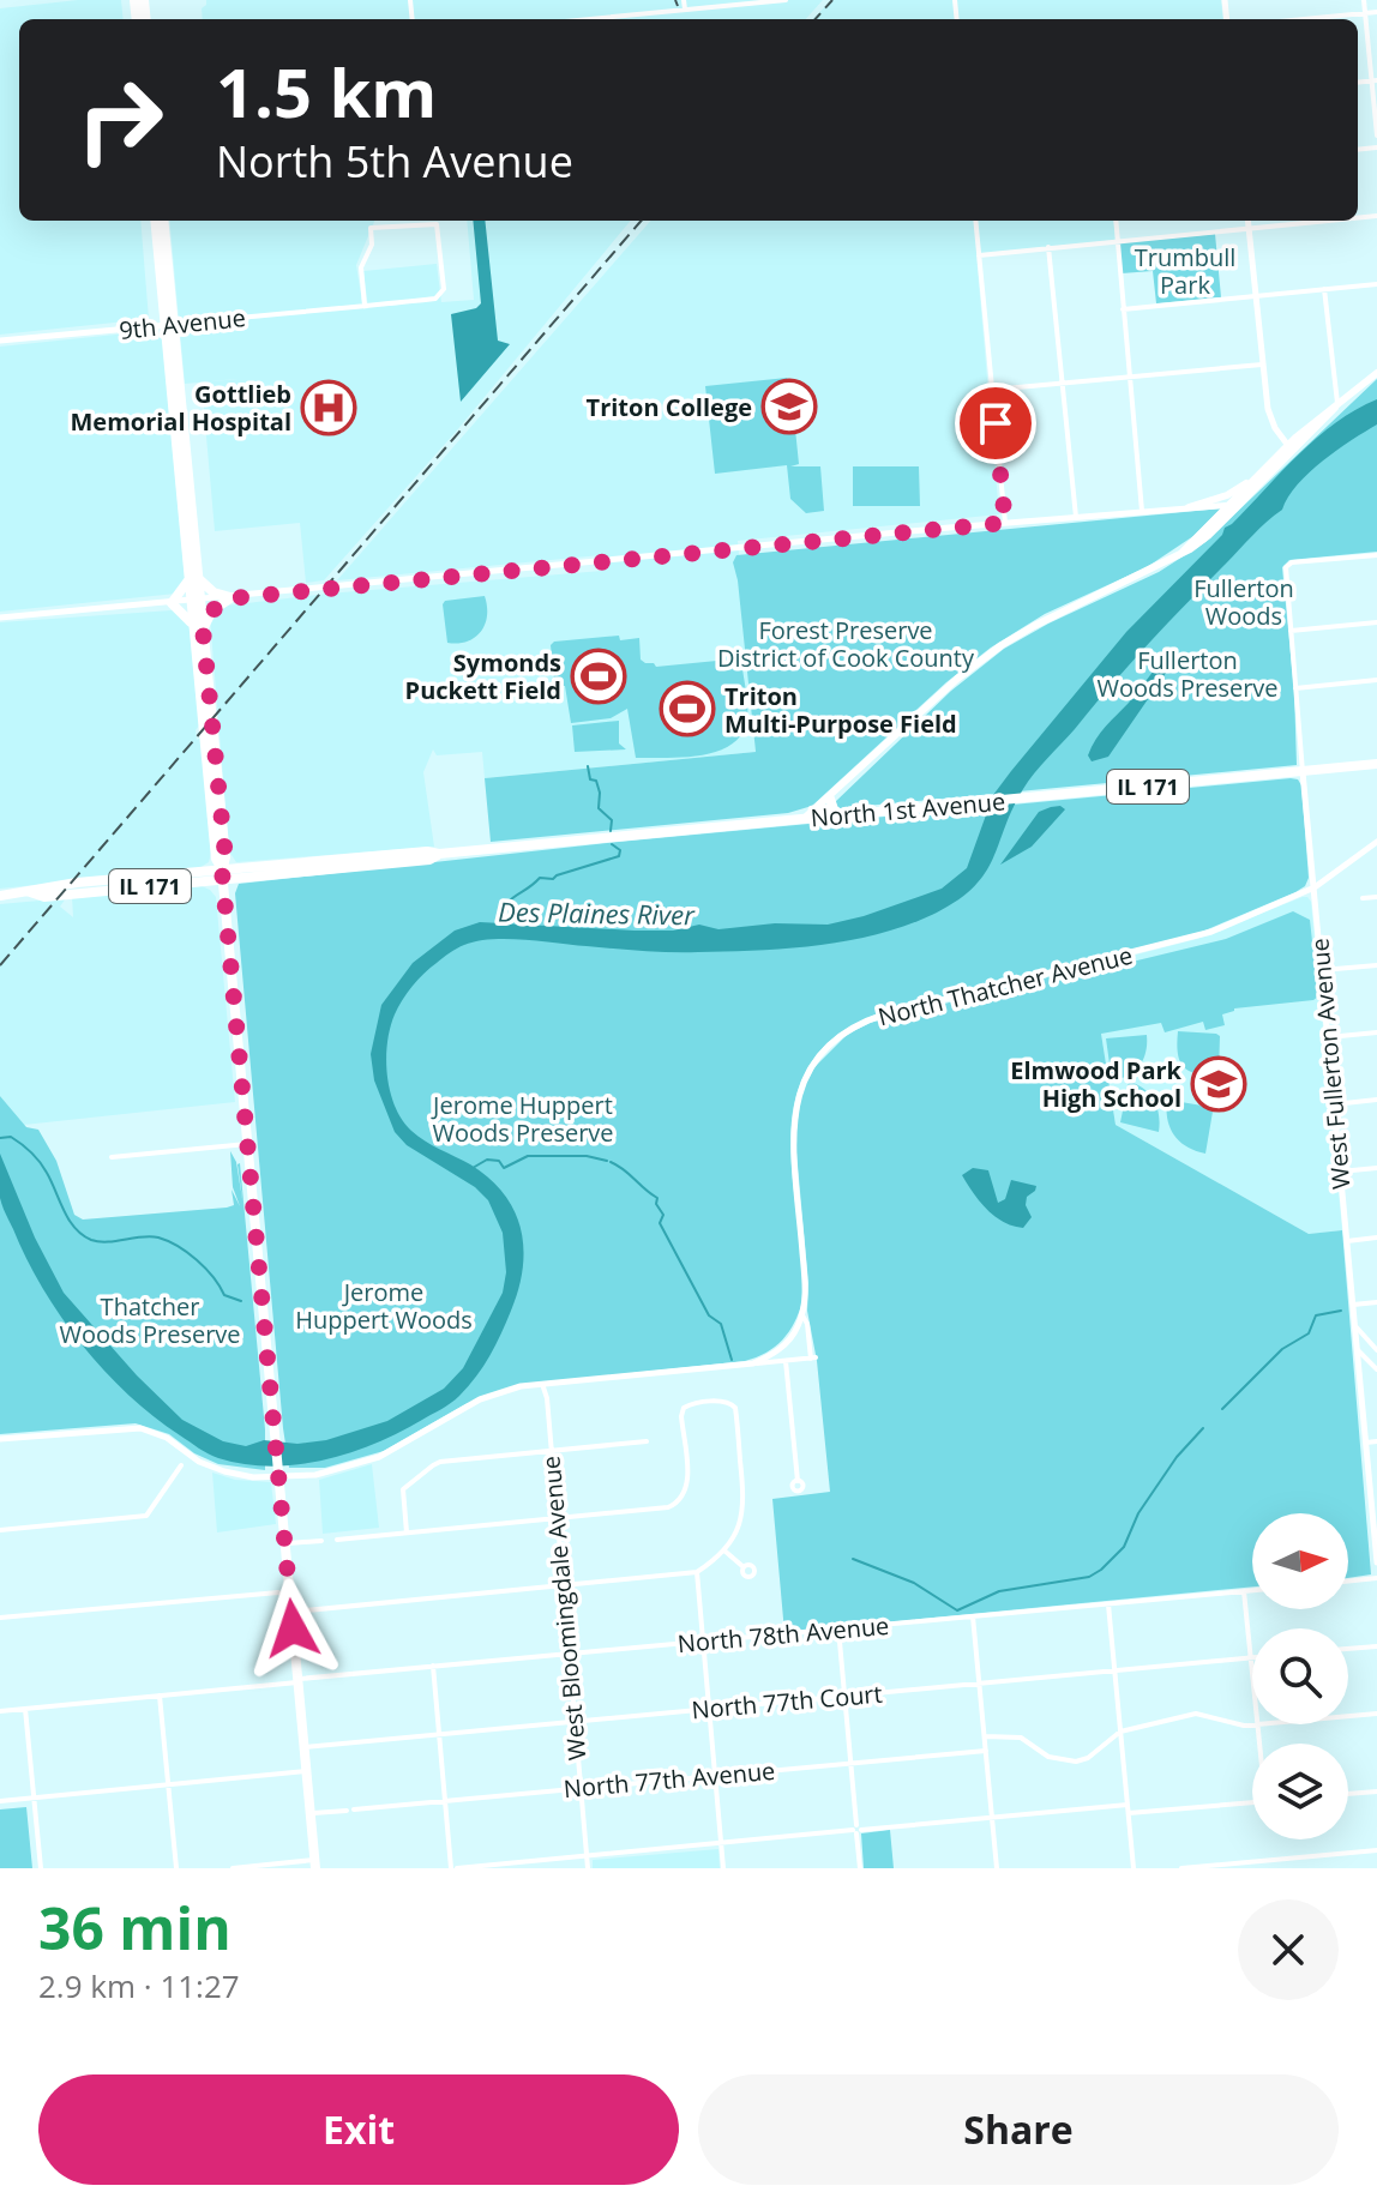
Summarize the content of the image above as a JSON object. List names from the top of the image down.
{
  "streets": {
    "main road": ["IL 171", "North 1st Avenue"],
    "street": [
      "9th Avenue",
      "North Thatcher Avenue",
      "West Fullerton Avenue",
      "West Bloomingdale Avenue",
      "North 78th Avenue",
      "North 77th Court",
      "North 77th Avenue"
    ]
  },
  "crossings": [
    ["IL 171", "North 1st Avenue"],
    ["North 1st Avenue", "West Fullerton Avenue"],
    ["North Thatcher Avenue", "West Fullerton Avenue"],
    ["West Bloomingdale Avenue", "North 78th Avenue"],
    ["West Bloomingdale Avenue", "North 77th Court"],
    ["West Bloomingdale Avenue", "North 77th Avenue"]
  ],
  "water": ["Des Plaines River"],
  "parks": [
    "Trumbull Park",
    "Fullerton Woods",
    "Forest Preserve District of Cook County",
    "Fullerton Woods Preserve",
    "Jerome Huppert Woods Preserve",
    "Jerome Huppert Woods",
    "Thatcher Woods Preserve"
  ],
  "places": {
    "school or university": ["Triton College", "Elmwood Park High School"],
    "hospital": ["Gottlieb Memorial Hospital"],
    "sports": ["Symonds Puckett Field", "Triton Multi-Purpose Field"]
  },
  "north": "right",
  "page": {
    "turn": ["1.5 km", "North 5th Avenue"],
    "heading": ["36 min", "2.9 km · 11:27"],
    "buttons": ["Exit", "Share"]
  }
}
